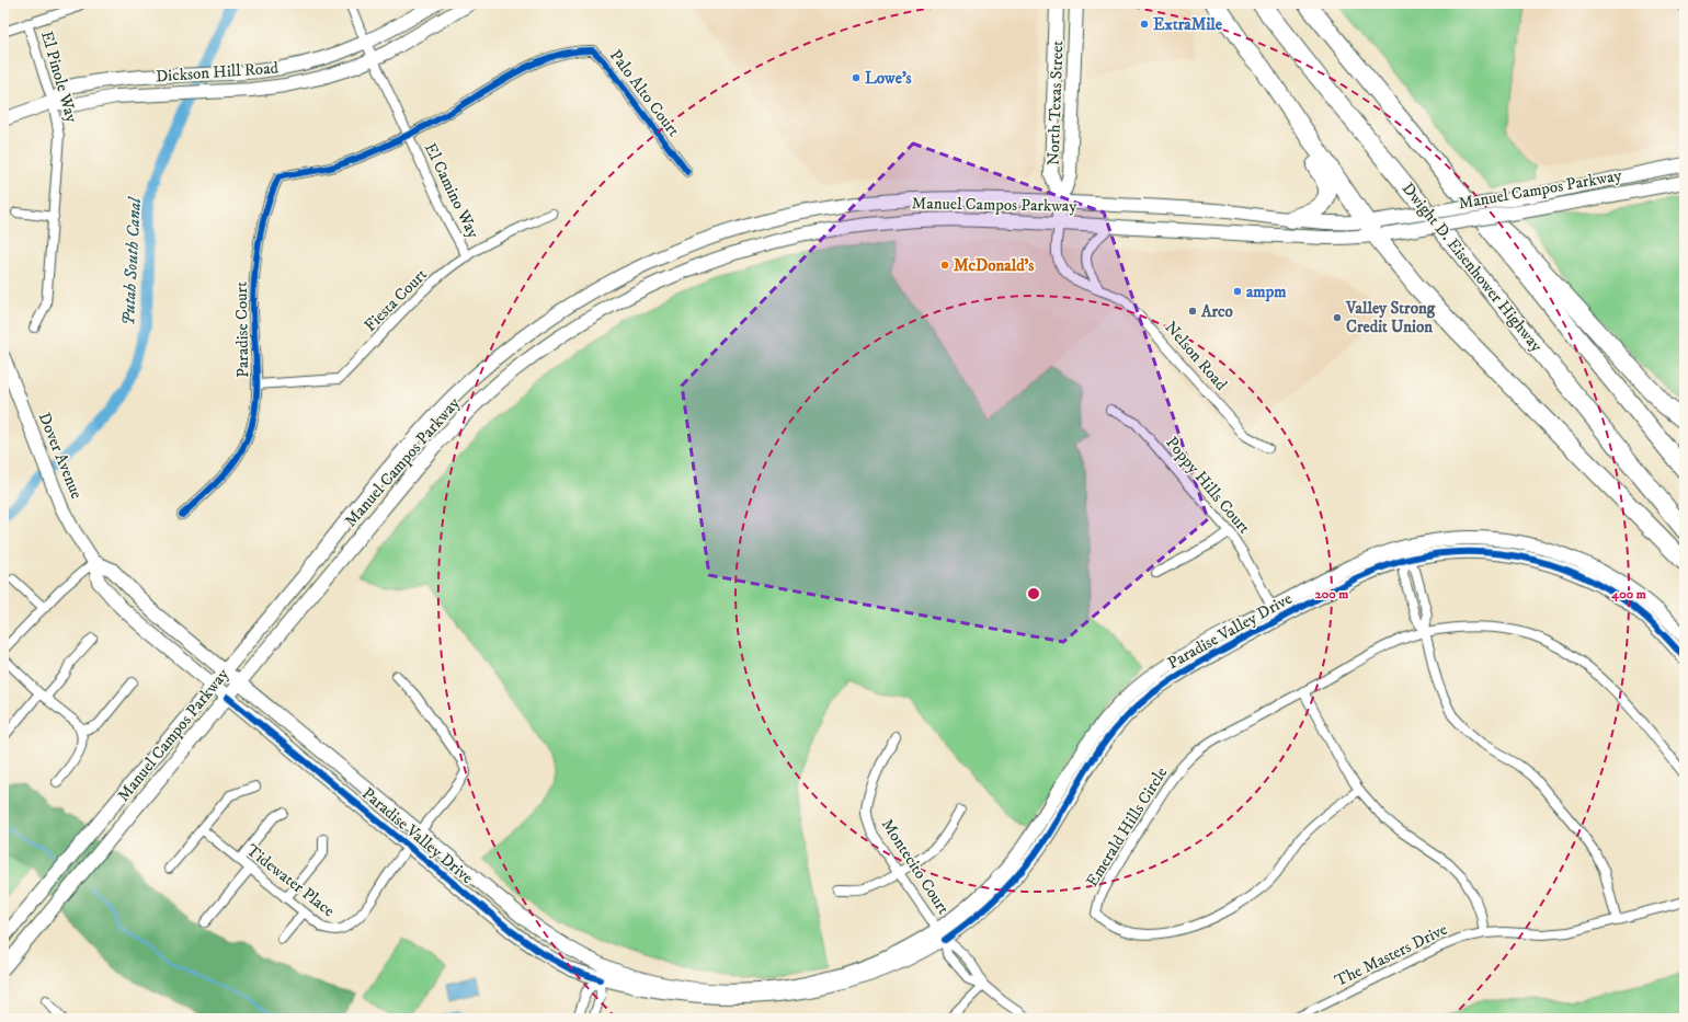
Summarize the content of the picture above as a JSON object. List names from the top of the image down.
{
  "streets": {
    "highway": ["Dwight D. Eisenhower Highway"],
    "main road": [
      "Dickson Hill Road",
      "North Texas Street",
      "Manuel Campos Parkway",
      "Dover Avenue",
      "Paradise Valley Drive"
    ],
    "street": [
      "El Pinole Way",
      "Palo Alto Court",
      "El Camino Way",
      "Fiesta Court",
      "Paradise Court",
      "Nelson Road",
      "Poppy Hills Court",
      "Emerald Hills Circle",
      "Montecito Court",
      "Tidewater Place",
      "The Masters Drive"
    ]
  },
  "crossings": [
    ["Dickson Hill Road", "El Pinole Way"],
    ["Dickson Hill Road", "El Camino Way"],
    ["Palo Alto Court", "El Camino Way"],
    ["Palo Alto Court", "Paradise Court"],
    ["North Texas Street", "Manuel Campos Parkway"],
    ["North Texas Street", "Nelson Road"],
    ["Manuel Campos Parkway", "Nelson Road"],
    ["Manuel Campos Parkway", "Dover Avenue"],
    ["Manuel Campos Parkway", "Paradise Valley Drive"],
    ["El Camino Way", "Fiesta Court"],
    ["El Camino Way", "Paradise Court"],
    ["Fiesta Court", "Paradise Court"],
    ["Dover Avenue", "Paradise Valley Drive"],
    ["Poppy Hills Court", "Paradise Valley Drive"],
    ["Paradise Valley Drive", "Montecito Court"],
    ["Paradise Valley Drive", "Tidewater Place"]
  ],
  "water": ["Putah South Canal"],
  "places": [
    "ExtraMile",
    "Lowe's",
    "McDonald's",
    "ampm",
    "Arco",
    "Valley Strong Credit Union"
  ],
  "rings": ["200 m", "400 m"]
}
